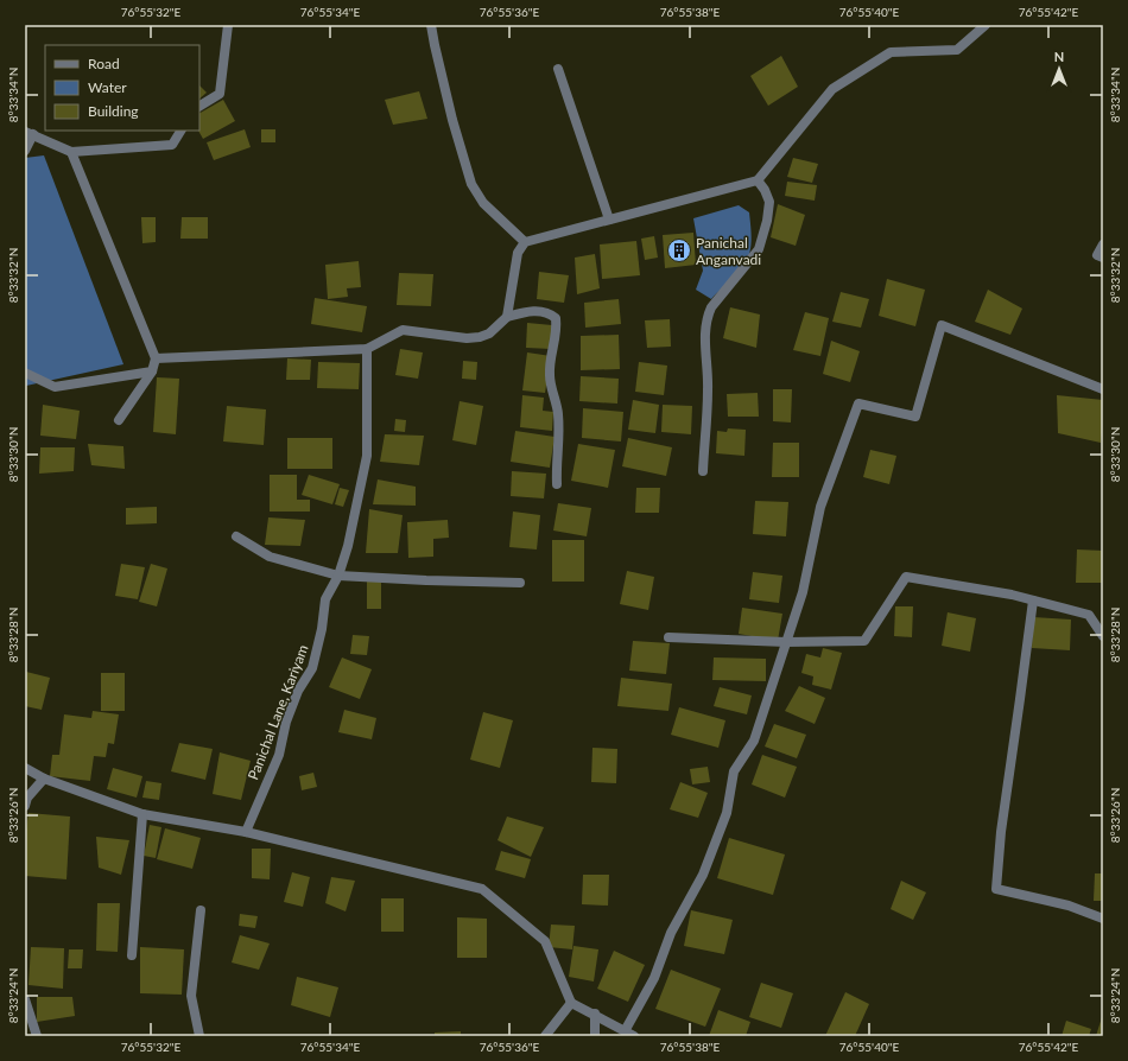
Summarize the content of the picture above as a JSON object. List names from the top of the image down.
{
  "streets": {
    "street": ["Panichal Lane, Kariyam"]
  },
  "places": {
    "building": ["Panichal Anganvadi"]
  },
  "legend": ["Road", "Water", "Building"],
  "north": "top",
  "coordinates": [
    "76°55'32\"E",
    "76°55'34\"E",
    "76°55'36\"E",
    "76°55'38\"E",
    "76°55'40\"E",
    "76°55'42\"E",
    "8°33'34\"N",
    "8°33'32\"N",
    "8°33'30\"N",
    "8°33'28\"N",
    "8°33'26\"N",
    "8°33'24\"N"
  ]
}
